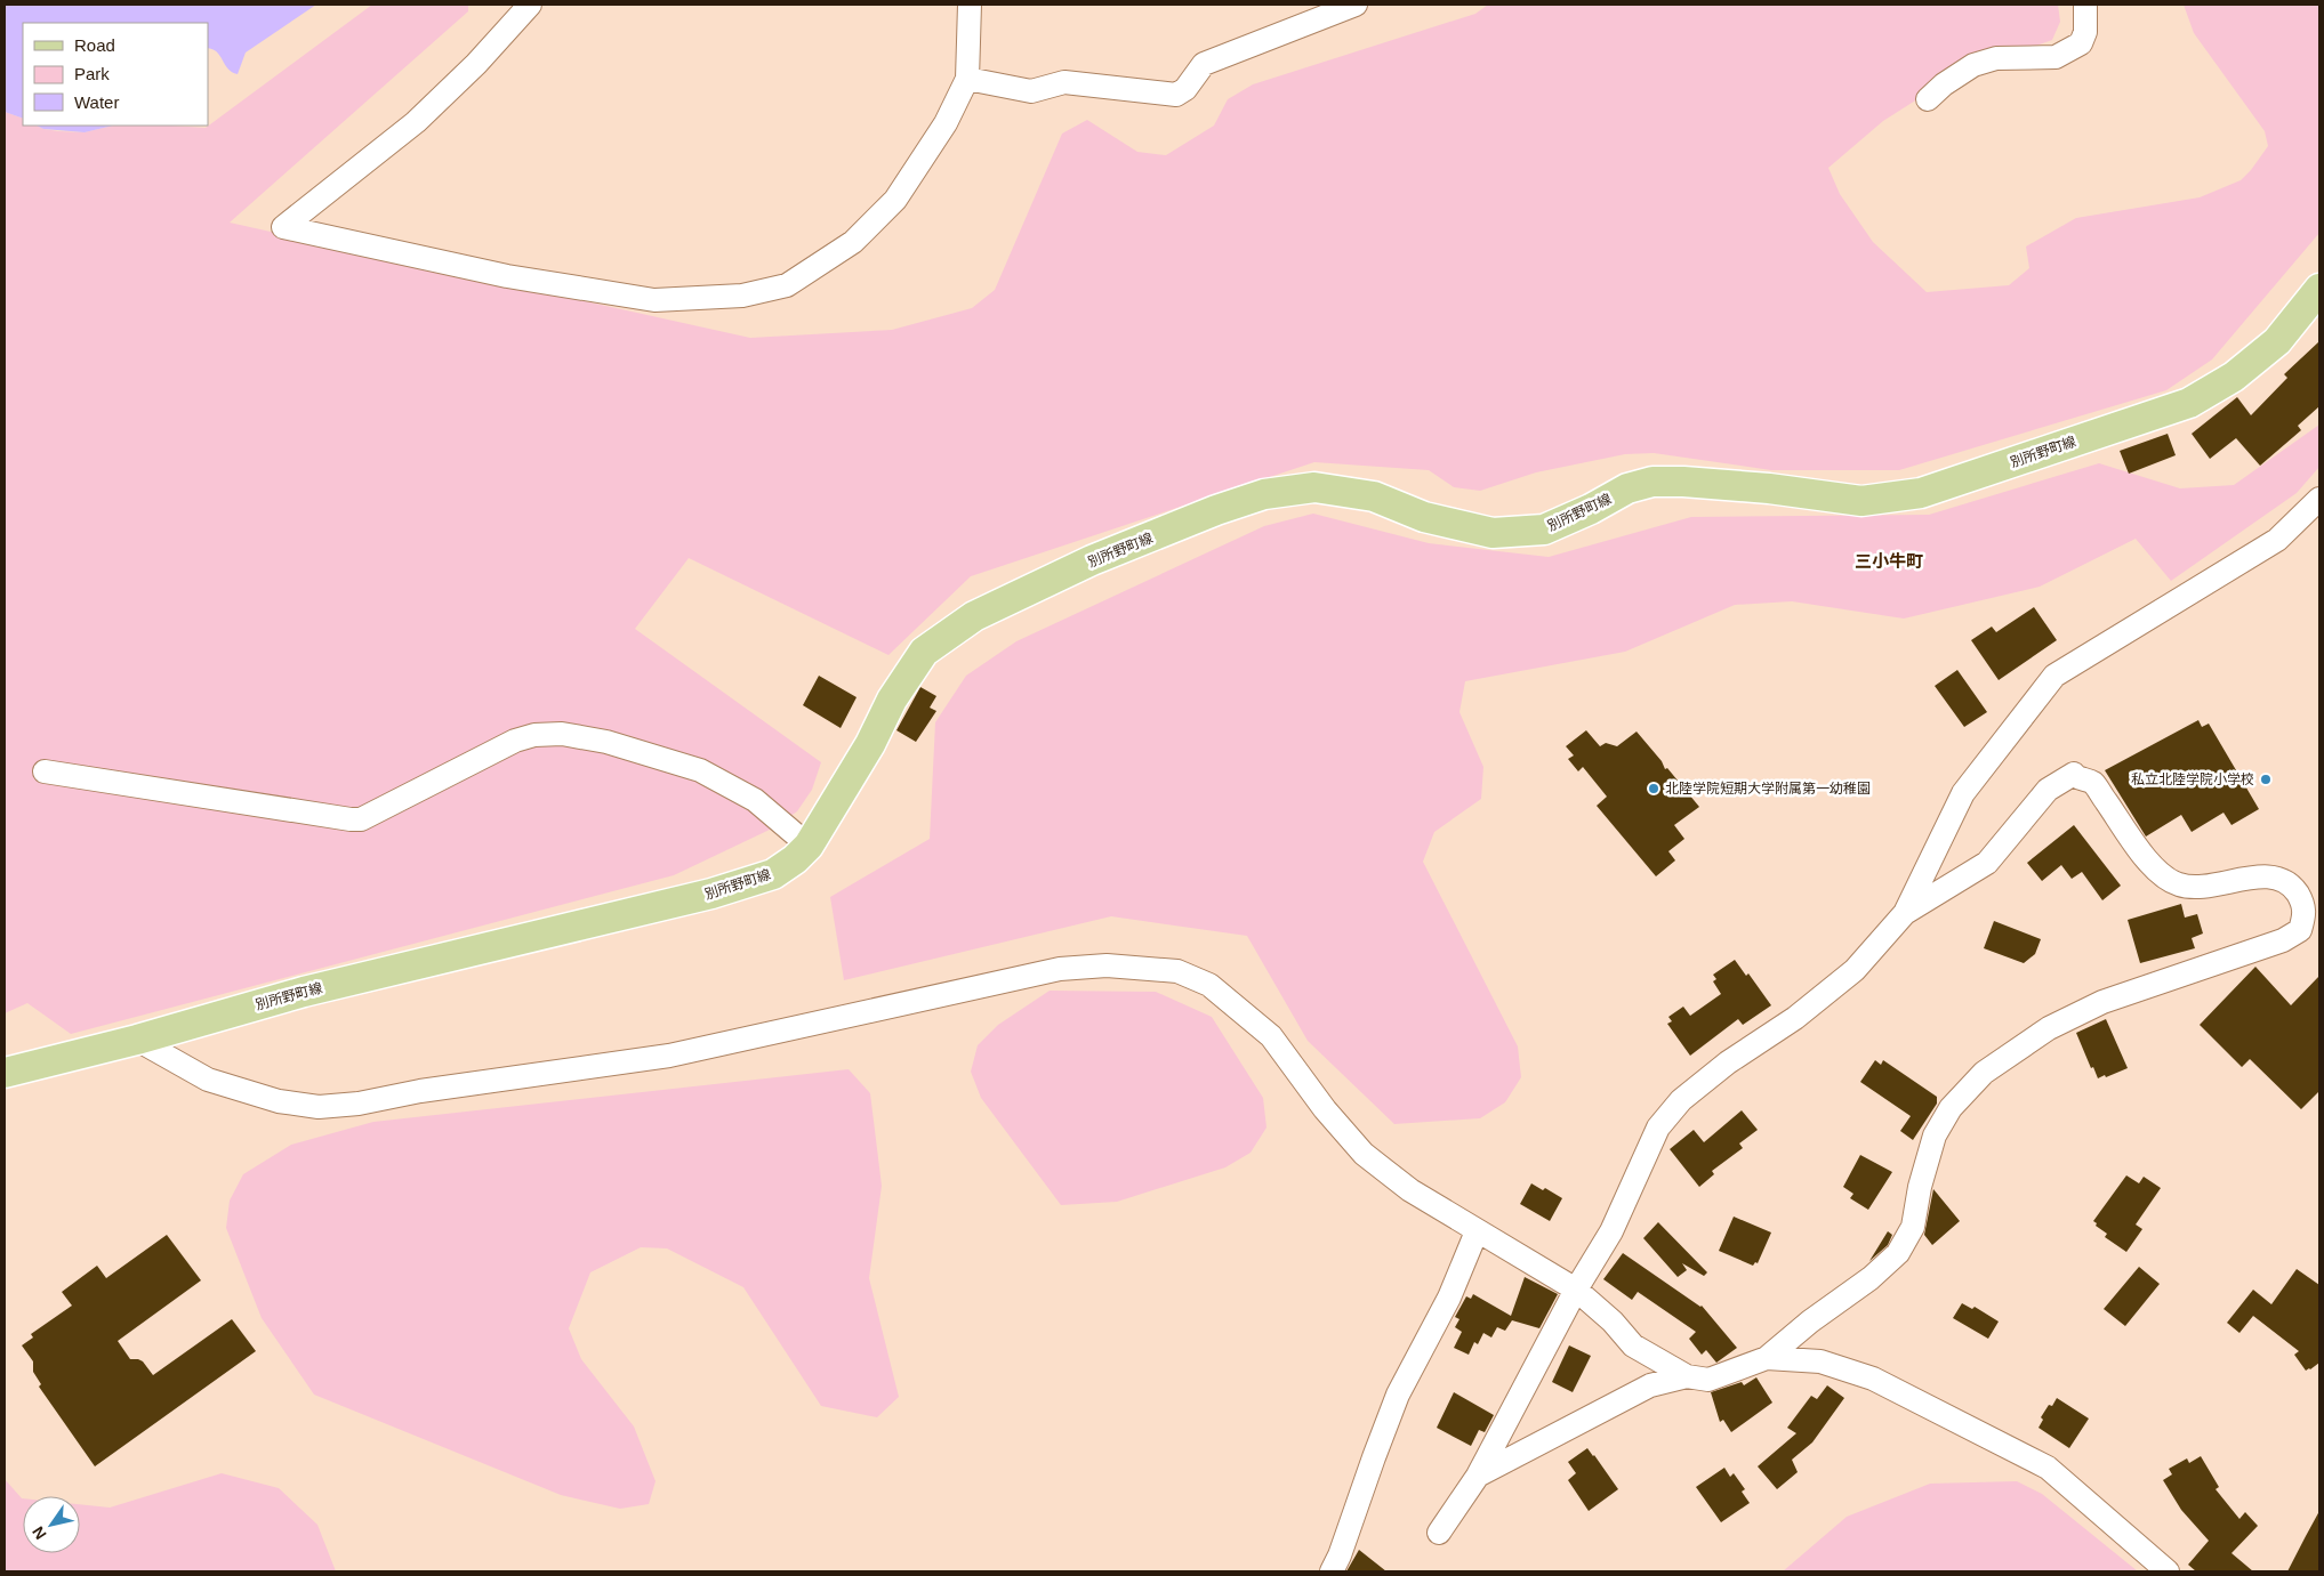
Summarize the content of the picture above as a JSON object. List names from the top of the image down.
{
  "streets": {
    "main road": ["別所野町線"]
  },
  "districts": ["三小牛町"],
  "places": ["私立北陸学院小学校", "北陸学院短期大学附属第一幼稚園"],
  "legend": ["Road", "Park", "Water"],
  "north": "bottom left"
}
